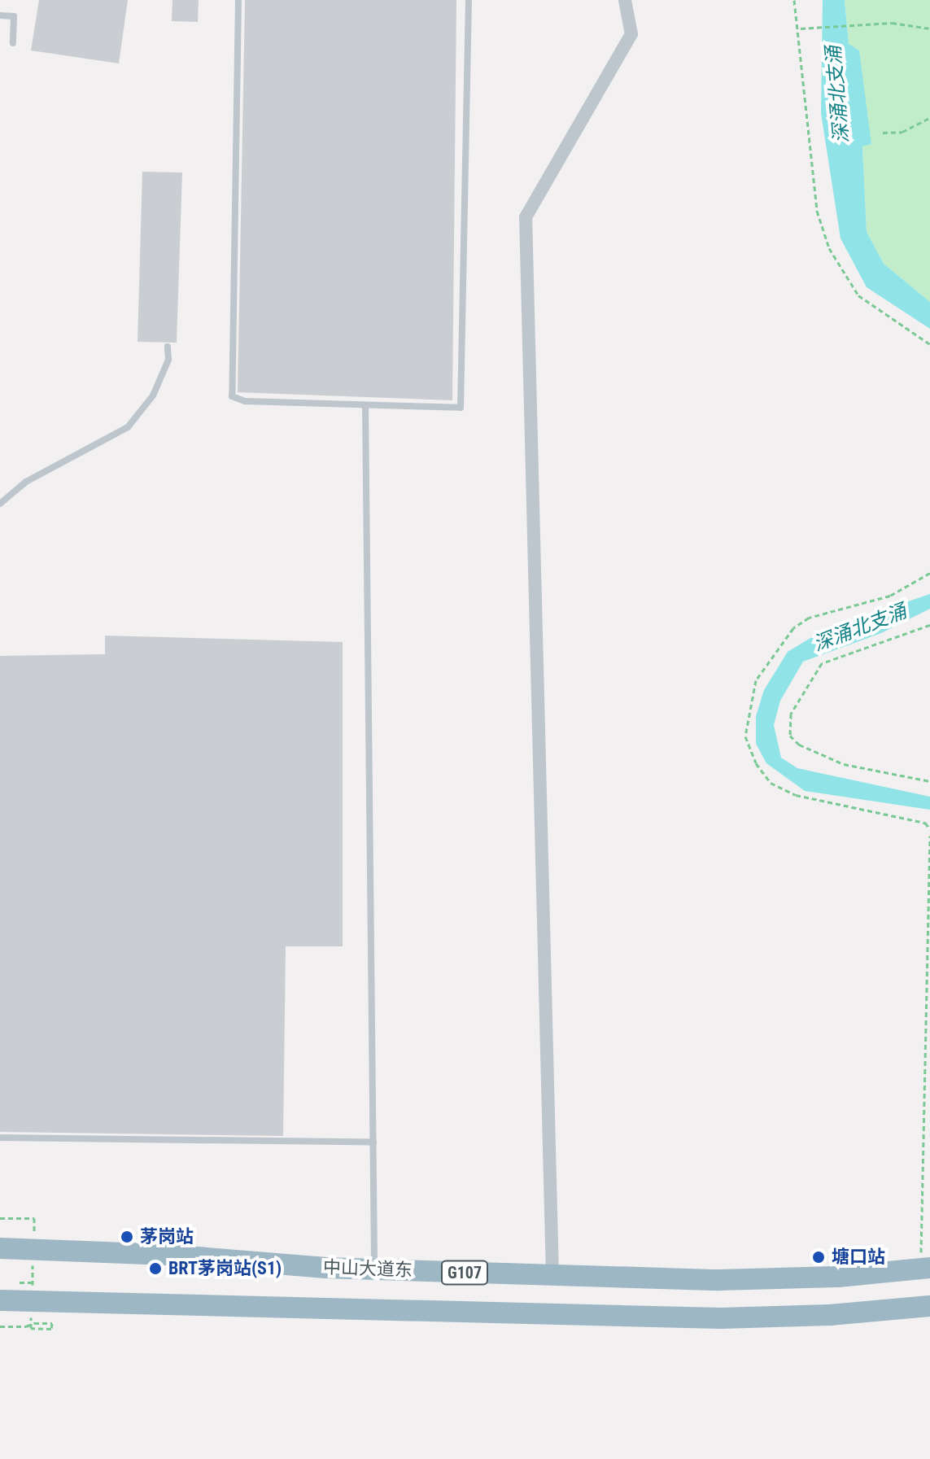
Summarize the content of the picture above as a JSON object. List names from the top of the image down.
{
  "streets": {
    "highway": ["中山大道东", "G107"]
  },
  "water": ["深涌北支涌"],
  "places": ["茅岗站", "塘口站", "BRT茅岗站(S1)"]
}
